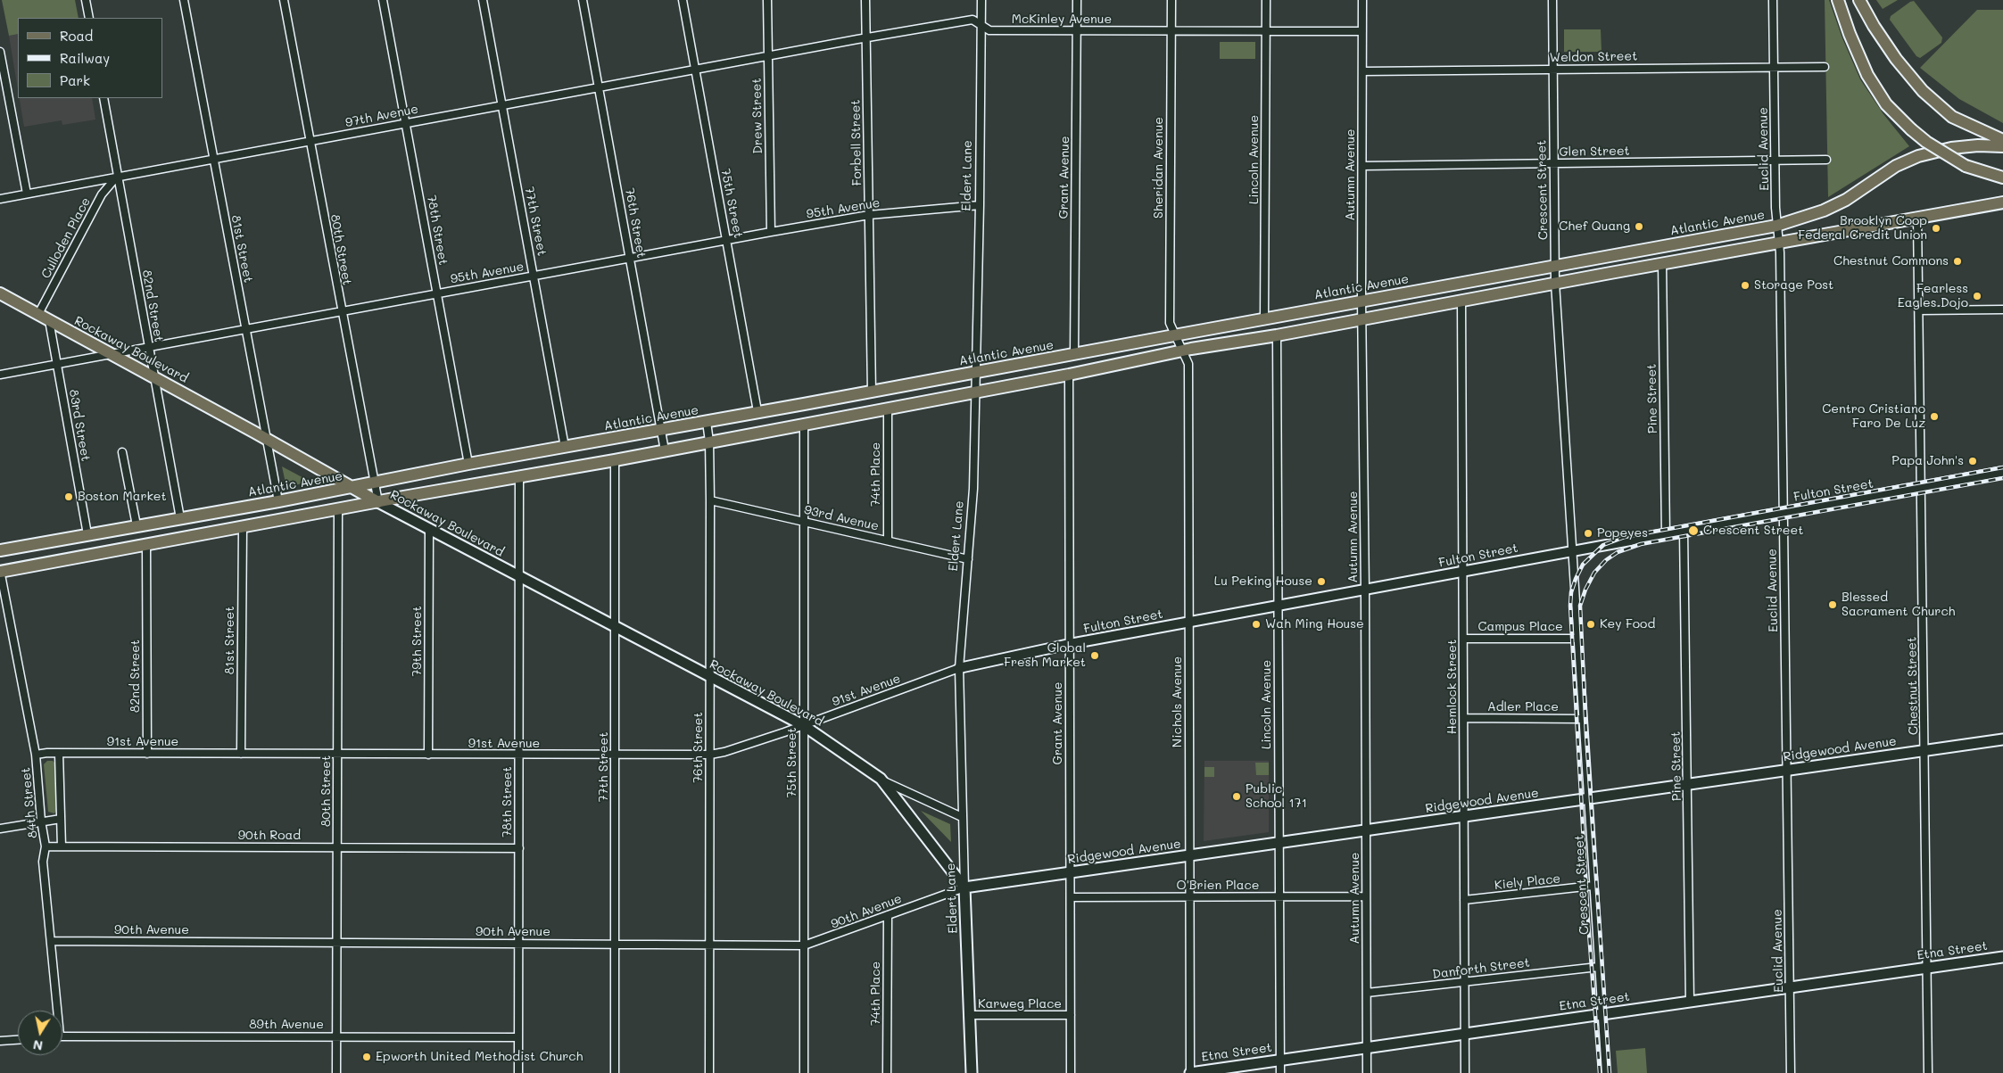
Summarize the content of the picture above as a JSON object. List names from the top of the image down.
{
  "streets": {
    "main road": [
      "Eldert Lane",
      "Atlantic Avenue",
      "Rockaway Boulevard",
      "Ridgewood Avenue",
      "Etna Street"
    ],
    "street": [
      "McKinley Avenue",
      "Weldon Street",
      "97th Avenue",
      "Drew Street",
      "Forbell Street",
      "Euclid Avenue",
      "Glen Street",
      "Lincoln Avenue",
      "Sheridan Avenue",
      "Autumn Avenue",
      "Grant Avenue",
      "Crescent Street",
      "75th Street",
      "95th Avenue",
      "77th Street",
      "76th Street",
      "78th Street",
      "Culloden Place",
      "81st Street",
      "80th Street",
      "82nd Street",
      "Pine Street",
      "83rd Street",
      "74th Place",
      "Fulton Street",
      "93rd Avenue",
      "Campus Place",
      "79th Street",
      "Chestnut Street",
      "Hemlock Street",
      "91st Avenue",
      "Nichols Avenue",
      "Adler Place",
      "84th Street",
      "90th Road",
      "Kiely Place",
      "O'Brien Place",
      "90th Avenue",
      "Danforth Street",
      "Karweg Place",
      "89th Avenue"
    ]
  },
  "crossings": [
    ["McKinley Avenue", "97th Avenue"],
    ["McKinley Avenue", "Drew Street"],
    ["McKinley Avenue", "Forbell Street"],
    ["McKinley Avenue", "Lincoln Avenue"],
    ["McKinley Avenue", "Sheridan Avenue"],
    ["McKinley Avenue", "Autumn Avenue"],
    ["McKinley Avenue", "Eldert Lane"],
    ["McKinley Avenue", "Grant Avenue"],
    ["Weldon Street", "Euclid Avenue"],
    ["Weldon Street", "Autumn Avenue"],
    ["Weldon Street", "Crescent Street"],
    ["97th Avenue", "Drew Street"],
    ["97th Avenue", "75th Street"],
    ["97th Avenue", "77th Street"],
    ["97th Avenue", "76th Street"],
    ["97th Avenue", "78th Street"],
    ["97th Avenue", "Culloden Place"],
    ["97th Avenue", "81st Street"],
    ["97th Avenue", "80th Street"],
    ["97th Avenue", "82nd Street"],
    ["Drew Street", "95th Avenue"],
    ["Forbell Street", "95th Avenue"],
    ["Forbell Street", "Atlantic Avenue"],
    ["Euclid Avenue", "Glen Street"],
    ["Euclid Avenue", "Atlantic Avenue"],
    ["Euclid Avenue", "Fulton Street"],
    ["Euclid Avenue", "Ridgewood Avenue"],
    ["Euclid Avenue", "Etna Street"],
    ["Glen Street", "Autumn Avenue"],
    ["Glen Street", "Crescent Street"],
    ["Lincoln Avenue", "Atlantic Avenue"],
    ["Lincoln Avenue", "Fulton Street"],
    ["Lincoln Avenue", "Ridgewood Avenue"],
    ["Lincoln Avenue", "O'Brien Place"],
    ["Lincoln Avenue", "Etna Street"],
    ["Sheridan Avenue", "Atlantic Avenue"],
    ["Sheridan Avenue", "Nichols Avenue"],
    ["Autumn Avenue", "Atlantic Avenue"],
    ["Autumn Avenue", "Fulton Street"],
    ["Autumn Avenue", "Ridgewood Avenue"],
    ["Autumn Avenue", "O'Brien Place"],
    ["Autumn Avenue", "Etna Street"],
    ["Autumn Avenue", "Danforth Street"],
    ["Eldert Lane", "95th Avenue"],
    ["Eldert Lane", "Atlantic Avenue"],
    ["Eldert Lane", "Rockaway Boulevard"],
    ["Eldert Lane", "Fulton Street"],
    ["Eldert Lane", "93rd Avenue"],
    ["Eldert Lane", "91st Avenue"],
    ["Eldert Lane", "Ridgewood Avenue"],
    ["Eldert Lane", "90th Avenue"],
    ["Eldert Lane", "Karweg Place"],
    ["Grant Avenue", "Atlantic Avenue"],
    ["Grant Avenue", "Fulton Street"],
    ["Grant Avenue", "Ridgewood Avenue"],
    ["Grant Avenue", "O'Brien Place"],
    ["Grant Avenue", "Karweg Place"],
    ["Crescent Street", "Atlantic Avenue"],
    ["Crescent Street", "Fulton Street"],
    ["Crescent Street", "Campus Place"],
    ["Crescent Street", "Adler Place"],
    ["Crescent Street", "Ridgewood Avenue"],
    ["Crescent Street", "Kiely Place"],
    ["Crescent Street", "Etna Street"],
    ["Crescent Street", "Danforth Street"],
    ["75th Street", "95th Avenue"],
    ["75th Street", "Atlantic Avenue"],
    ["75th Street", "Rockaway Boulevard"],
    ["75th Street", "93rd Avenue"],
    ["75th Street", "91st Avenue"],
    ["75th Street", "90th Avenue"],
    ["95th Avenue", "77th Street"],
    ["95th Avenue", "76th Street"],
    ["95th Avenue", "78th Street"],
    ["95th Avenue", "81st Street"],
    ["95th Avenue", "80th Street"],
    ["95th Avenue", "82nd Street"],
    ["95th Avenue", "Rockaway Boulevard"],
    ["95th Avenue", "83rd Street"],
    ["77th Street", "Atlantic Avenue"],
    ["77th Street", "Rockaway Boulevard"],
    ["77th Street", "91st Avenue"],
    ["77th Street", "90th Avenue"],
    ["76th Street", "Atlantic Avenue"],
    ["76th Street", "Rockaway Boulevard"],
    ["76th Street", "93rd Avenue"],
    ["76th Street", "91st Avenue"],
    ["76th Street", "90th Avenue"],
    ["Atlantic Avenue", "78th Street"],
    ["Atlantic Avenue", "81st Street"],
    ["Atlantic Avenue", "80th Street"],
    ["Atlantic Avenue", "82nd Street"],
    ["Atlantic Avenue", "Rockaway Boulevard"],
    ["Atlantic Avenue", "83rd Street"],
    ["Atlantic Avenue", "Nichols Avenue"],
    ["78th Street", "Rockaway Boulevard"],
    ["78th Street", "91st Avenue"],
    ["78th Street", "90th Road"],
    ["78th Street", "90th Avenue"],
    ["78th Street", "89th Avenue"],
    ["Culloden Place", "82nd Street"],
    ["Culloden Place", "Rockaway Boulevard"],
    ["81st Street", "Rockaway Boulevard"],
    ["81st Street", "91st Avenue"],
    ["80th Street", "Rockaway Boulevard"],
    ["80th Street", "91st Avenue"],
    ["80th Street", "90th Road"],
    ["80th Street", "90th Avenue"],
    ["80th Street", "89th Avenue"],
    ["82nd Street", "Rockaway Boulevard"],
    ["82nd Street", "91st Avenue"],
    ["Rockaway Boulevard", "83rd Street"],
    ["Rockaway Boulevard", "79th Street"],
    ["Rockaway Boulevard", "91st Avenue"],
    ["Rockaway Boulevard", "Ridgewood Avenue"],
    ["Rockaway Boulevard", "90th Avenue"],
    ["Pine Street", "Fulton Street"],
    ["Pine Street", "Ridgewood Avenue"],
    ["Pine Street", "Etna Street"],
    ["74th Place", "93rd Avenue"],
    ["74th Place", "90th Avenue"],
    ["Fulton Street", "Chestnut Street"],
    ["Fulton Street", "Hemlock Street"],
    ["Fulton Street", "91st Avenue"],
    ["Fulton Street", "Nichols Avenue"],
    ["Campus Place", "Hemlock Street"],
    ["79th Street", "91st Avenue"],
    ["Chestnut Street", "Ridgewood Avenue"],
    ["Chestnut Street", "Etna Street"],
    ["Hemlock Street", "Adler Place"],
    ["Hemlock Street", "Ridgewood Avenue"],
    ["Hemlock Street", "Kiely Place"],
    ["Hemlock Street", "Etna Street"],
    ["Hemlock Street", "Danforth Street"],
    ["91st Avenue", "84th Street"],
    ["Nichols Avenue", "Ridgewood Avenue"],
    ["Nichols Avenue", "O'Brien Place"],
    ["Nichols Avenue", "Etna Street"],
    ["Ridgewood Avenue", "90th Avenue"],
    ["84th Street", "90th Road"],
    ["84th Street", "90th Avenue"]
  ],
  "places": [
    "Chef Quang",
    "Brooklyn Coop Federal Credit Union",
    "Chestnut Commons",
    "Storage Post",
    "Fearless Eagles Dojo",
    "Centro Cristiano Faro De Luz",
    "Papa John's",
    "Boston Market",
    "Crescent Street",
    "Popeyes",
    "Lu Peking House",
    "Blessed Sacrament Church",
    "Wah Ming House",
    "Key Food",
    "Global Fresh Market",
    "Public School 171",
    "Epworth United Methodist Church"
  ],
  "legend": ["Road", "Railway", "Park"],
  "north": "bottom"
}
